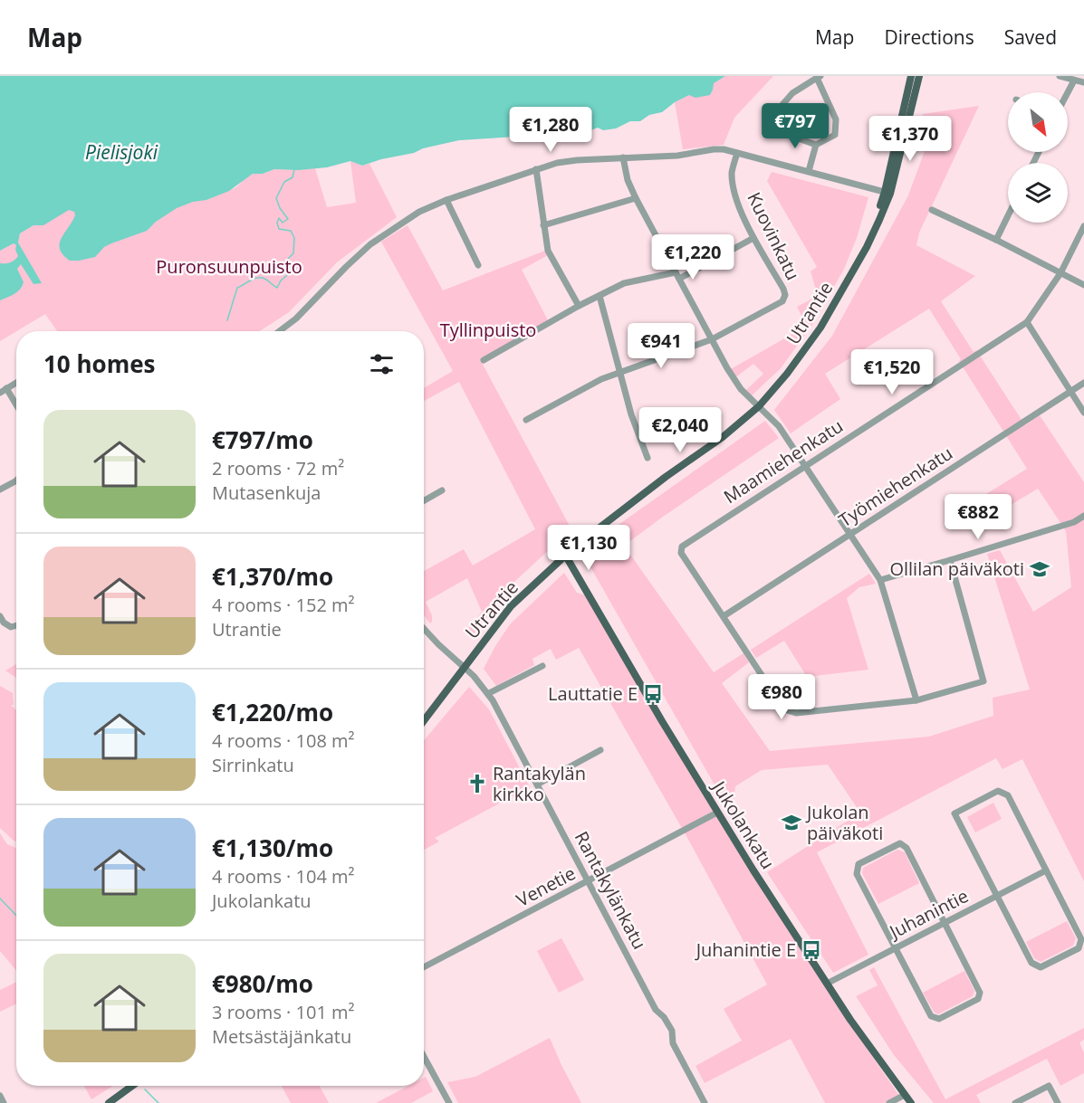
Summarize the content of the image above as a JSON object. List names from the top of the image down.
{
  "streets": {
    "main road": ["Utrantie", "Jukolankatu"],
    "street": [
      "Kuovinkatu",
      "Maamiehenkatu",
      "Työmiehenkatu",
      "Venetie",
      "Rantakylänkatu",
      "Juhanintie"
    ]
  },
  "crossings": [
    ["Utrantie", "Jukolankatu"],
    ["Utrantie", "Rantakylänkatu"],
    ["Maamiehenkatu", "Työmiehenkatu"],
    ["Jukolankatu", "Venetie"],
    ["Jukolankatu", "Juhanintie"],
    ["Venetie", "Rantakylänkatu"]
  ],
  "water": ["Pielisjoki"],
  "parks": ["Puronsuunpuisto", "Tyllinpuisto"],
  "places": {
    "school or university": ["Ollilan päiväkoti", "Jukolan päiväkoti"],
    "bus stop": ["Lauttatie E", "Juhanintie E"],
    "church": ["Rantakylän kirkko"]
  },
  "north": "bottom right",
  "page": {
    "header": "Map",
    "nav": ["Map", "Directions", "Saved"],
    "price": [
      "€797",
      "€1,280",
      "€1,370",
      "€1,220",
      "€941",
      "€1,520",
      "€2,040",
      "€882",
      "€1,130",
      "€980"
    ],
    "heading": "10 homes",
    "list": [
      {
        "name": "€797/mo",
        "note": "2 rooms · 72 m² · Mutasenkuja"
      },
      {
        "name": "€1,370/mo",
        "note": "4 rooms · 152 m² · Utrantie"
      },
      {
        "name": "€1,220/mo",
        "note": "4 rooms · 108 m² · Sirrinkatu"
      },
      {
        "name": "€1,130/mo",
        "note": "4 rooms · 104 m² · Jukolankatu"
      },
      {
        "name": "€980/mo",
        "note": "3 rooms · 101 m² · Metsästäjänkatu"
      }
    ]
  }
}
